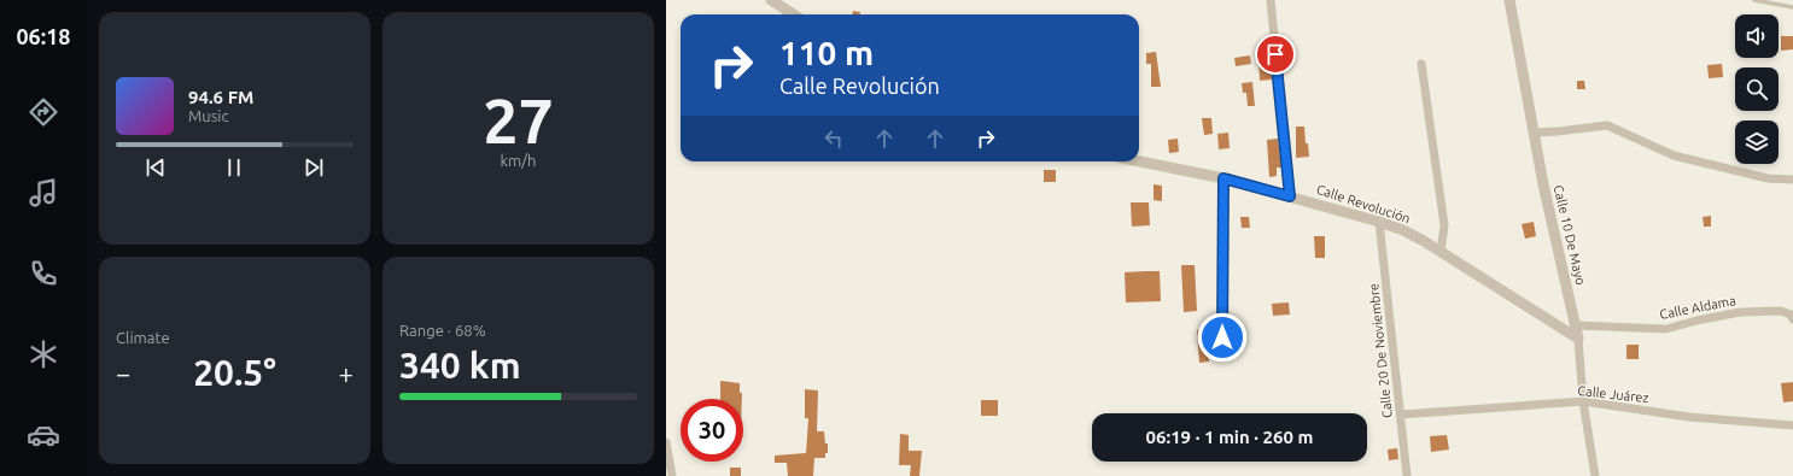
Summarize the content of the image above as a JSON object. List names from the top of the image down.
{
  "streets": {
    "street": [
      "Calle Revolución",
      "Calle 10 De Mayo",
      "Calle Aldama",
      "Calle 20 De Noviembre",
      "Calle Juárez"
    ]
  },
  "crossings": [
    ["Calle Revolución", "Calle 10 De Mayo"],
    ["Calle Revolución", "Calle 20 De Noviembre"],
    ["Calle 10 De Mayo", "Calle Aldama"],
    ["Calle 10 De Mayo", "Calle Juárez"],
    ["Calle 20 De Noviembre", "Calle Juárez"]
  ],
  "page": {
    "tabs": "06:18",
    "tile": [
      ["27", "km/h"],
      "Climate",
      ["Range · 68%", "340 km"]
    ],
    "turn": ["110 m", "Calle Revolución"],
    "song": ["94.6 FM", "Music"],
    "heat": ["−", "20.5°", "+"],
    "limit": "30",
    "trip": "06:19 · 1 min · 260 m"
  }
}
